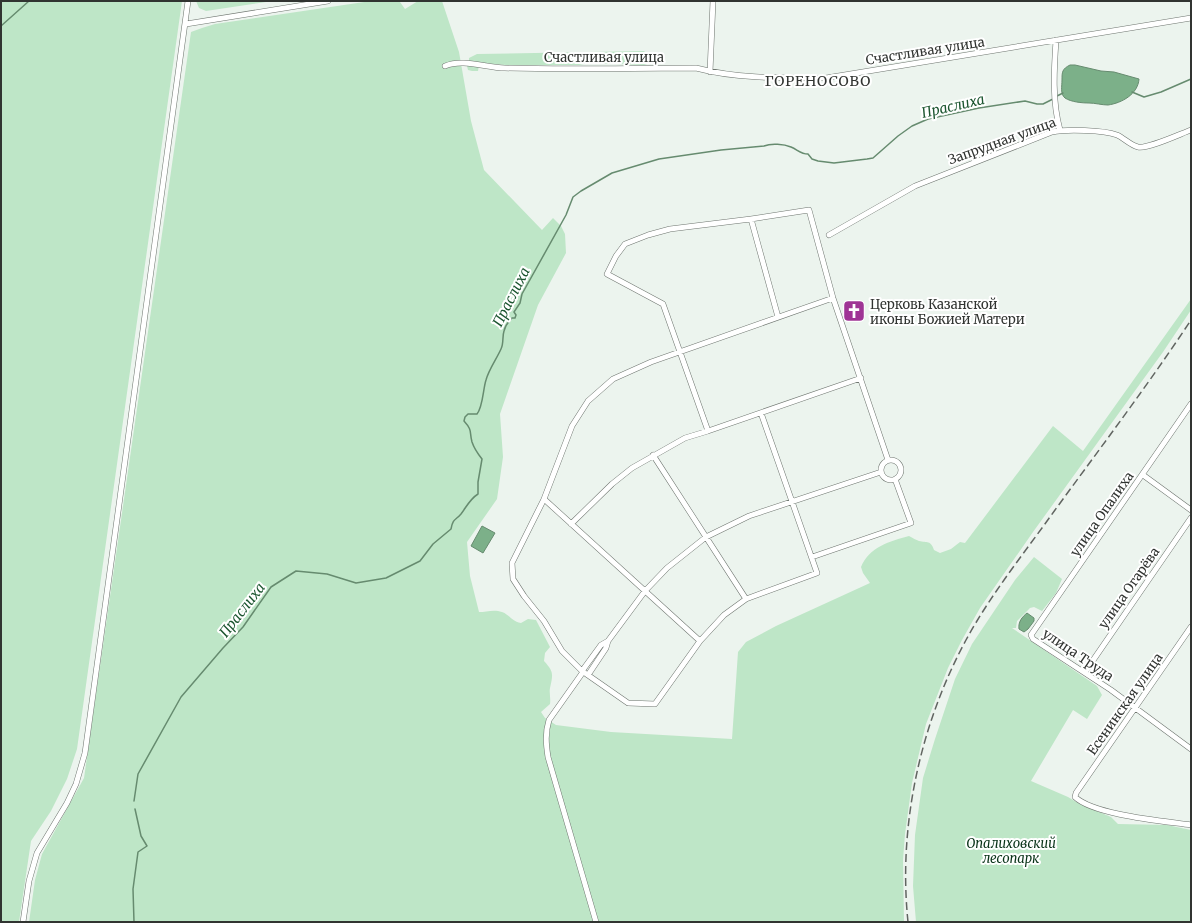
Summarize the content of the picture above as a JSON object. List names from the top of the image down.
{
  "streets": {
    "street": [
      "Счастливая улица",
      "Запрудная улица",
      "улица Опалиха",
      "улица Огарёва",
      "улица Труда",
      "Есенинская улица"
    ]
  },
  "crossings": [
    ["улица Опалиха", "улица Труда"],
    ["улица Огарёва", "улица Труда"],
    ["улица Труда", "Есенинская улица"]
  ],
  "districts": ["ГОРЕНОСОВО"],
  "water": ["Праслиха"],
  "parks": ["Опалиховский лесопарк"],
  "places": {
    "church": ["Церковь Казанской иконы Божией Матери"]
  }
}
